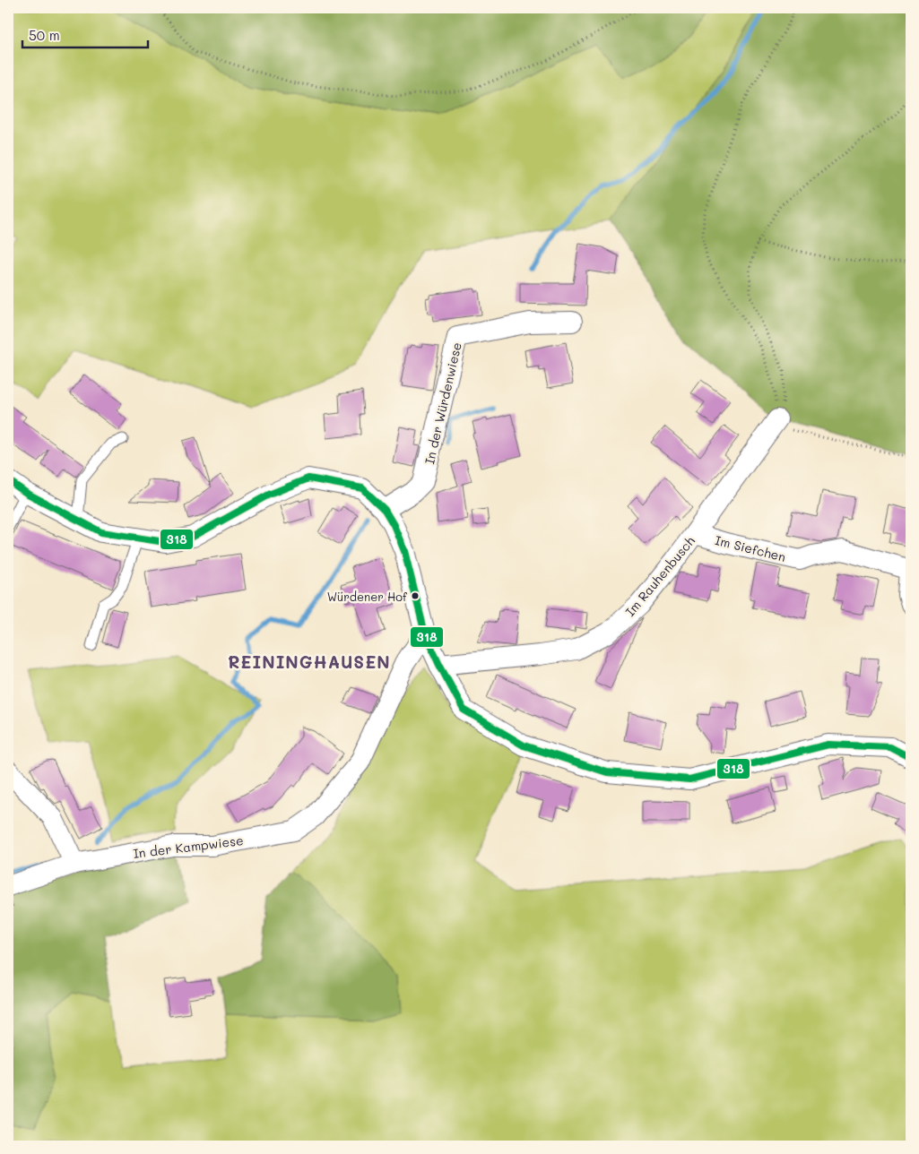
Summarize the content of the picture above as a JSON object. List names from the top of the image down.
{
  "streets": {
    "street": [
      "In der Würdenwiese",
      "Im Siefchen",
      "Im Rauhenbusch",
      "In der Kampwiese"
    ]
  },
  "crossings": [
    ["Im Siefchen", "Im Rauhenbusch"]
  ],
  "districts": ["REININGHAUSEN"],
  "places": ["Würdener Hof"],
  "lines": ["transit line 318"],
  "scale_bar": "50 m"
}
